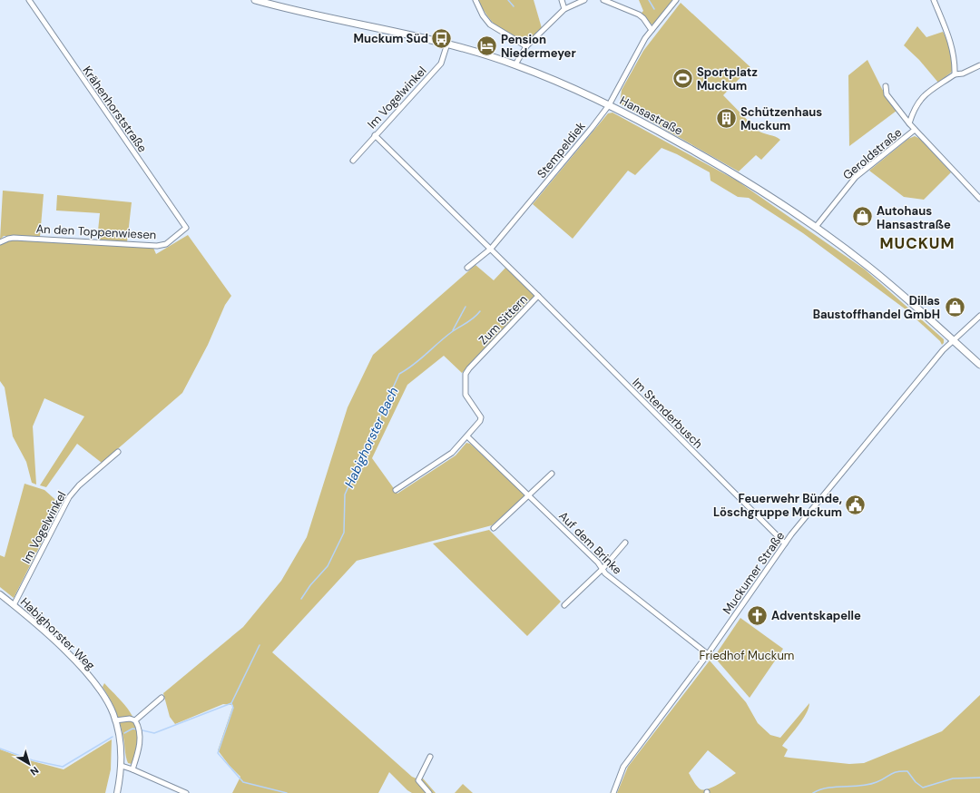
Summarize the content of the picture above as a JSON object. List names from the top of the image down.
{
  "streets": {
    "main road": ["Hansastraße"],
    "street": [
      "Im Vogelwinkel",
      "Krähenhorststraße",
      "Stempeldiek",
      "Geroldstraße",
      "An den Toppenwiesen",
      "Zum Sittern",
      "Im Stenderbusch",
      "Auf dem Brinke",
      "Muckumer Straße",
      "Habighorster Weg"
    ]
  },
  "crossings": [
    ["Im Vogelwinkel", "Hansastraße"],
    ["Im Vogelwinkel", "Zum Sittern"],
    ["Im Vogelwinkel", "Habighorster Weg"],
    ["Krähenhorststraße", "An den Toppenwiesen"],
    ["Hansastraße", "Stempeldiek"],
    ["Hansastraße", "Geroldstraße"],
    ["Hansastraße", "Muckumer Straße"],
    ["Stempeldiek", "Zum Sittern"],
    ["Zum Sittern", "Im Stenderbusch"],
    ["Zum Sittern", "Auf dem Brinke"],
    ["Im Stenderbusch", "Muckumer Straße"],
    ["Auf dem Brinke", "Muckumer Straße"]
  ],
  "districts": ["MUCKUM"],
  "water": ["Habighorster Bach"],
  "parks": ["Friedhof Muckum"],
  "places": {
    "bus stop": ["Muckum Süd"],
    "hotel": ["Pension Niedermeyer"],
    "sports": ["Sportplatz Muckum"],
    "building": ["Schützenhaus Muckum"],
    "shop": ["Autohaus Hansastraße", "Dillas Baustoffhandel GmbH"],
    "public building": ["Feuerwehr Bünde, Löschgruppe Muckum"],
    "church": ["Adventskapelle"]
  },
  "north": "bottom right"
}
